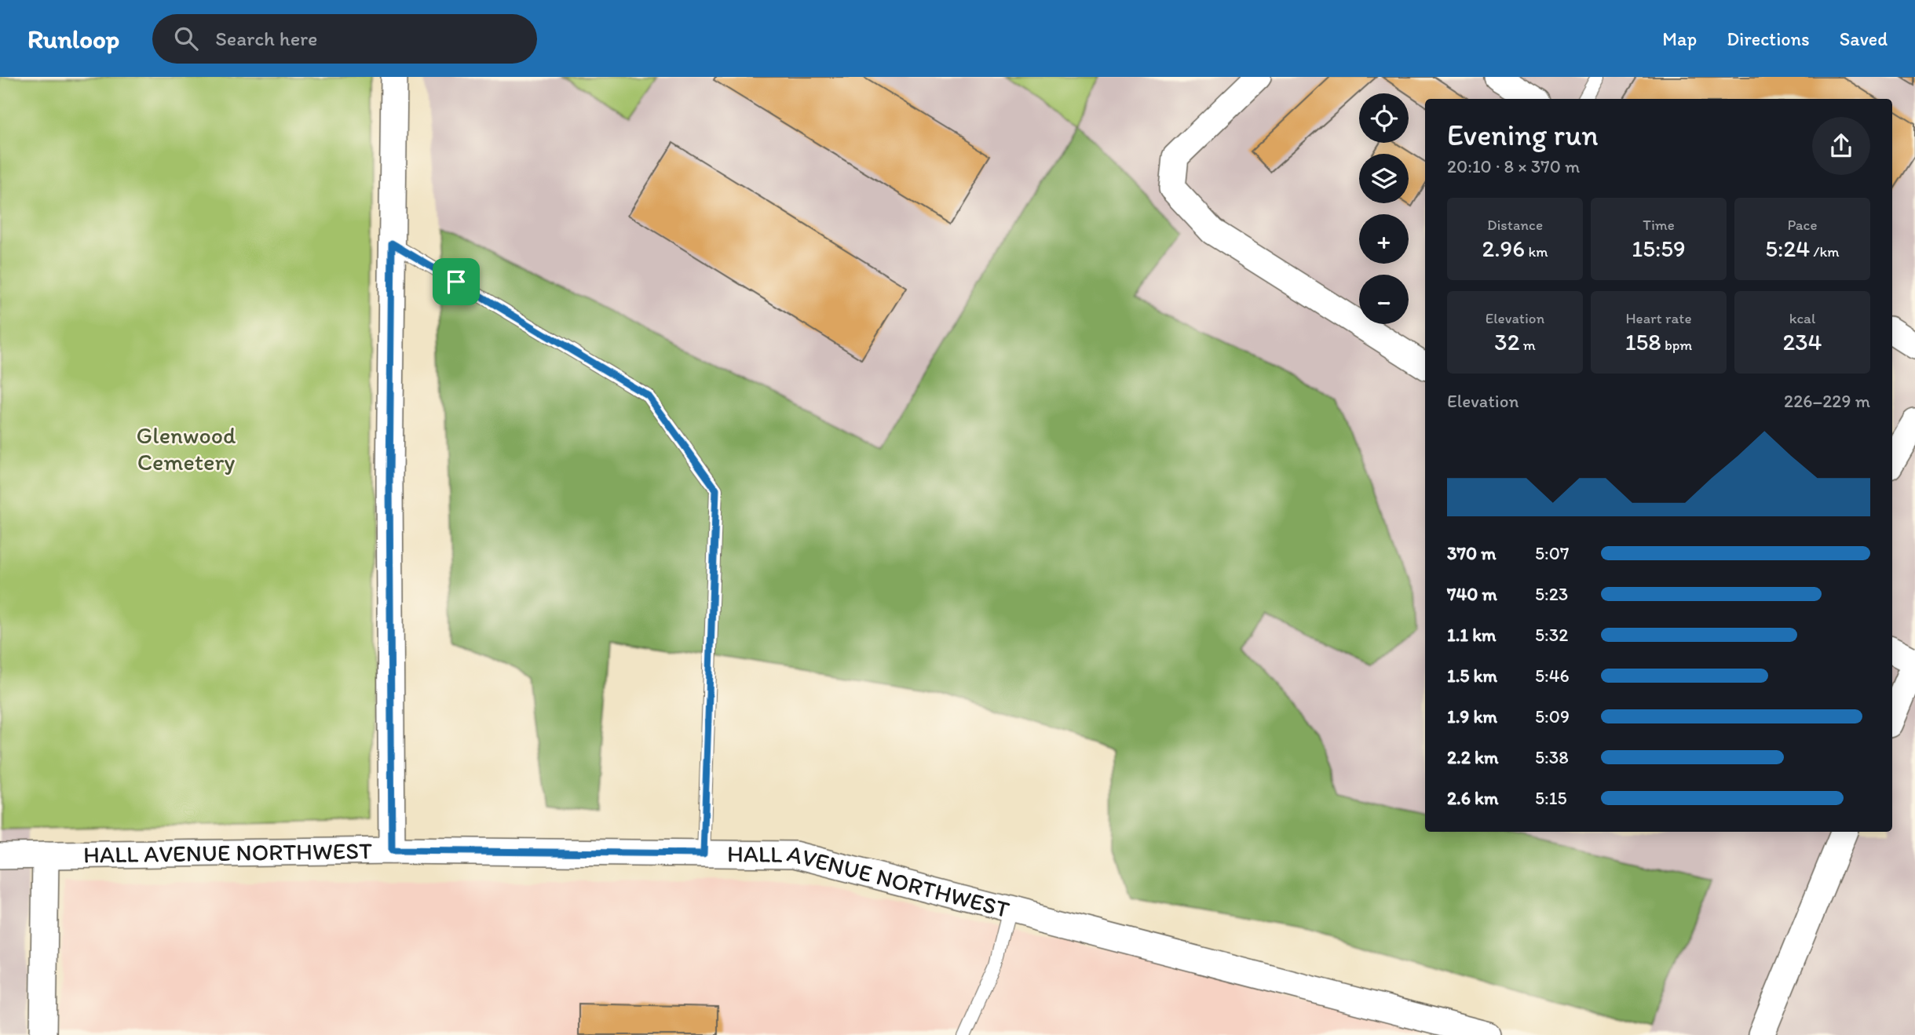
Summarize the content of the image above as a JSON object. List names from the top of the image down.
{
  "streets": {
    "street": ["HALL AVENUE NORTHWEST"]
  },
  "parks": ["Glenwood Cemetery"],
  "page": {
    "header": "Runloop",
    "search": "Search here",
    "nav": ["Map", "Directions", "Saved"],
    "map_buttons": ["+", "−"],
    "heading": ["Evening run", "20:10 · 8 × 370 m"],
    "stats": [
      ["Distance", "2.96 km"],
      ["Time", "15:59"],
      ["Pace", "5:24 /km"],
      ["Elevation", "32 m"],
      ["Heart rate", "158 bpm"],
      ["kcal", "234"]
    ],
    "chart": ["Elevation", "226–229 m"],
    "list": [
      {
        "name": "370 m",
        "note": "5:07"
      },
      {
        "name": "740 m",
        "note": "5:23"
      },
      {
        "name": "1.1 km",
        "note": "5:32"
      },
      {
        "name": "1.5 km",
        "note": "5:46"
      },
      {
        "name": "1.9 km",
        "note": "5:09"
      },
      {
        "name": "2.2 km",
        "note": "5:38"
      },
      {
        "name": "2.6 km",
        "note": "5:15"
      }
    ]
  }
}
